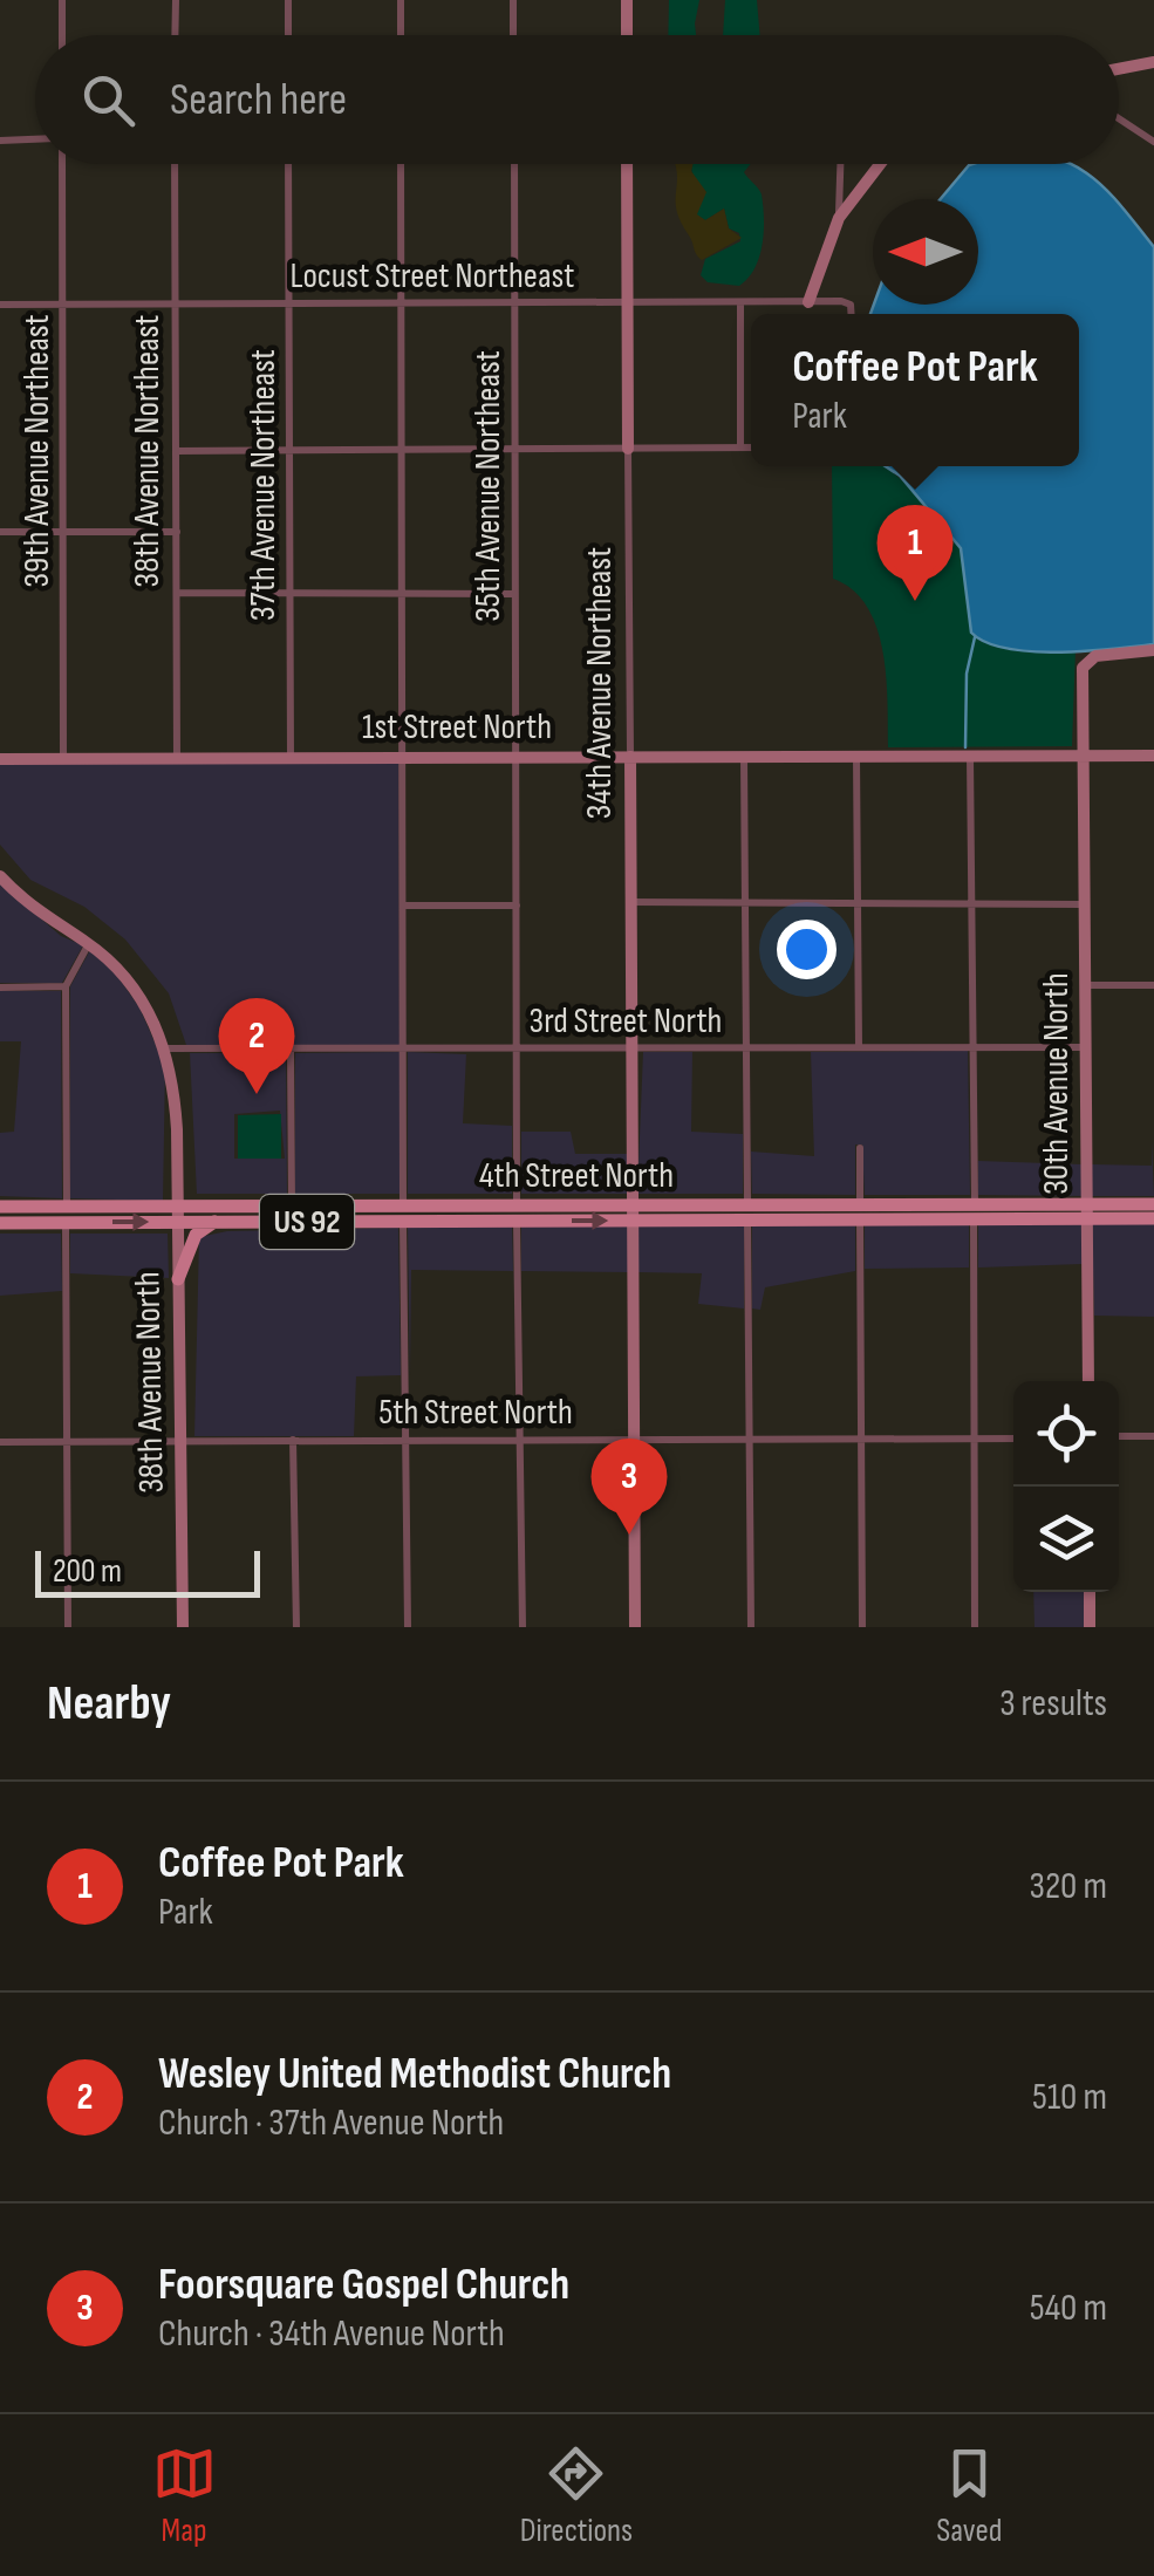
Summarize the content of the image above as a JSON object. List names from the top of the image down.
{
  "streets": {
    "main road": ["4th Street North", "US 92"],
    "street": [
      "Locust Street Northeast",
      "39th Avenue Northeast",
      "38th Avenue Northeast",
      "37th Avenue Northeast",
      "35th Avenue Northeast",
      "34th Avenue Northeast",
      "1st Street North",
      "3rd Street North",
      "30th Avenue North",
      "38th Avenue North",
      "5th Street North"
    ]
  },
  "crossings": [
    ["Locust Street Northeast", "39th Avenue Northeast"],
    ["Locust Street Northeast", "38th Avenue Northeast"],
    ["Locust Street Northeast", "37th Avenue Northeast"],
    ["Locust Street Northeast", "35th Avenue Northeast"],
    ["Locust Street Northeast", "34th Avenue Northeast"],
    ["39th Avenue Northeast", "1st Street North"],
    ["38th Avenue Northeast", "1st Street North"],
    ["37th Avenue Northeast", "1st Street North"],
    ["35th Avenue Northeast", "1st Street North"],
    ["35th Avenue Northeast", "3rd Street North"],
    ["35th Avenue Northeast", "4th Street North"],
    ["35th Avenue Northeast", "5th Street North"],
    ["34th Avenue Northeast", "1st Street North"],
    ["34th Avenue Northeast", "3rd Street North"],
    ["34th Avenue Northeast", "4th Street North"],
    ["34th Avenue Northeast", "5th Street North"],
    ["1st Street North", "30th Avenue North"],
    ["3rd Street North", "30th Avenue North"],
    ["30th Avenue North", "4th Street North"],
    ["4th Street North", "38th Avenue North"],
    ["38th Avenue North", "5th Street North"]
  ],
  "scale_bar": "200 m",
  "north": "left",
  "page": {
    "search": "Search here",
    "popup": ["Coffee Pot Park", "Park"],
    "pins": ["1", "2", "3"],
    "scale": "200 m",
    "heading": ["Nearby", "3 results"],
    "list": [
      {
        "mark": "1",
        "name": "Coffee Pot Park",
        "note": "Park",
        "value": "320 m"
      },
      {
        "mark": "2",
        "name": "Wesley United Methodist Church",
        "note": "Church · 37th Avenue North",
        "value": "510 m"
      },
      {
        "mark": "3",
        "name": "Foorsquare Gospel Church",
        "note": "Church · 34th Avenue North",
        "value": "540 m"
      }
    ],
    "nav": ["Map", "Directions", "Saved"]
  }
}
